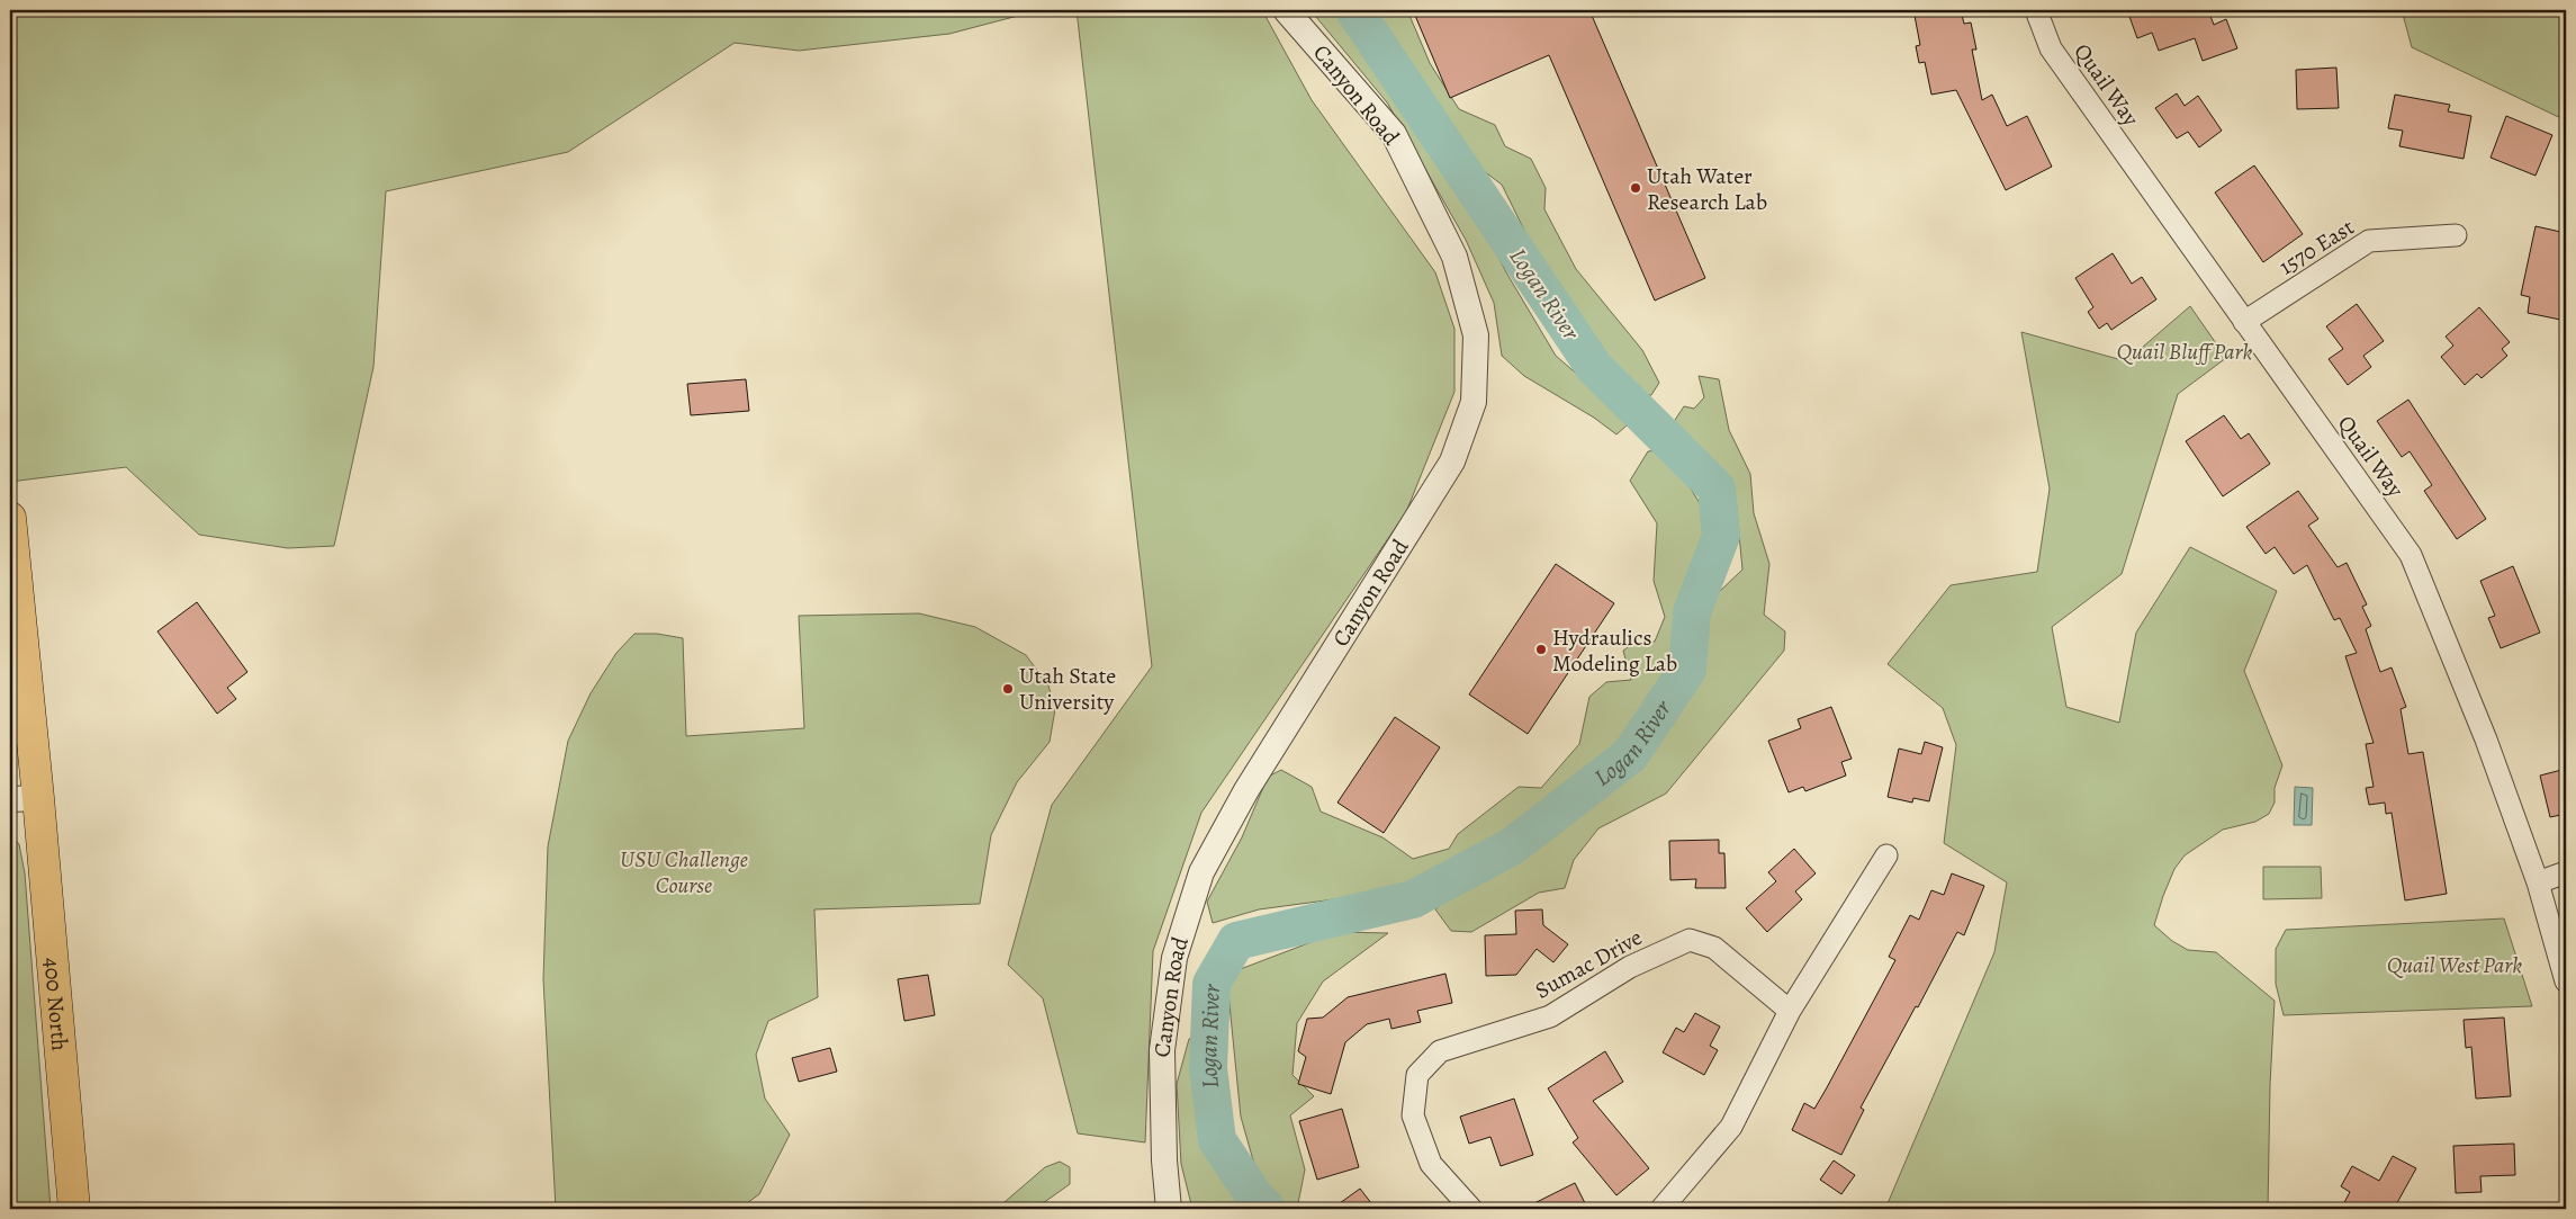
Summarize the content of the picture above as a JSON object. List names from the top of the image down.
{
  "streets": {
    "main road": ["400 North"],
    "street": [
      "Quail Way",
      "Canyon Road",
      "1570 East",
      "Sumac Drive"
    ]
  },
  "crossings": [
    ["Quail Way", "1570 East"]
  ],
  "water": ["Logan River"],
  "parks": ["Quail Bluff Park", "USU Challenge Course", "Quail West Park"],
  "places": ["Utah Water Research Lab", "Hydraulics Modeling Lab", "Utah State University"]
}
